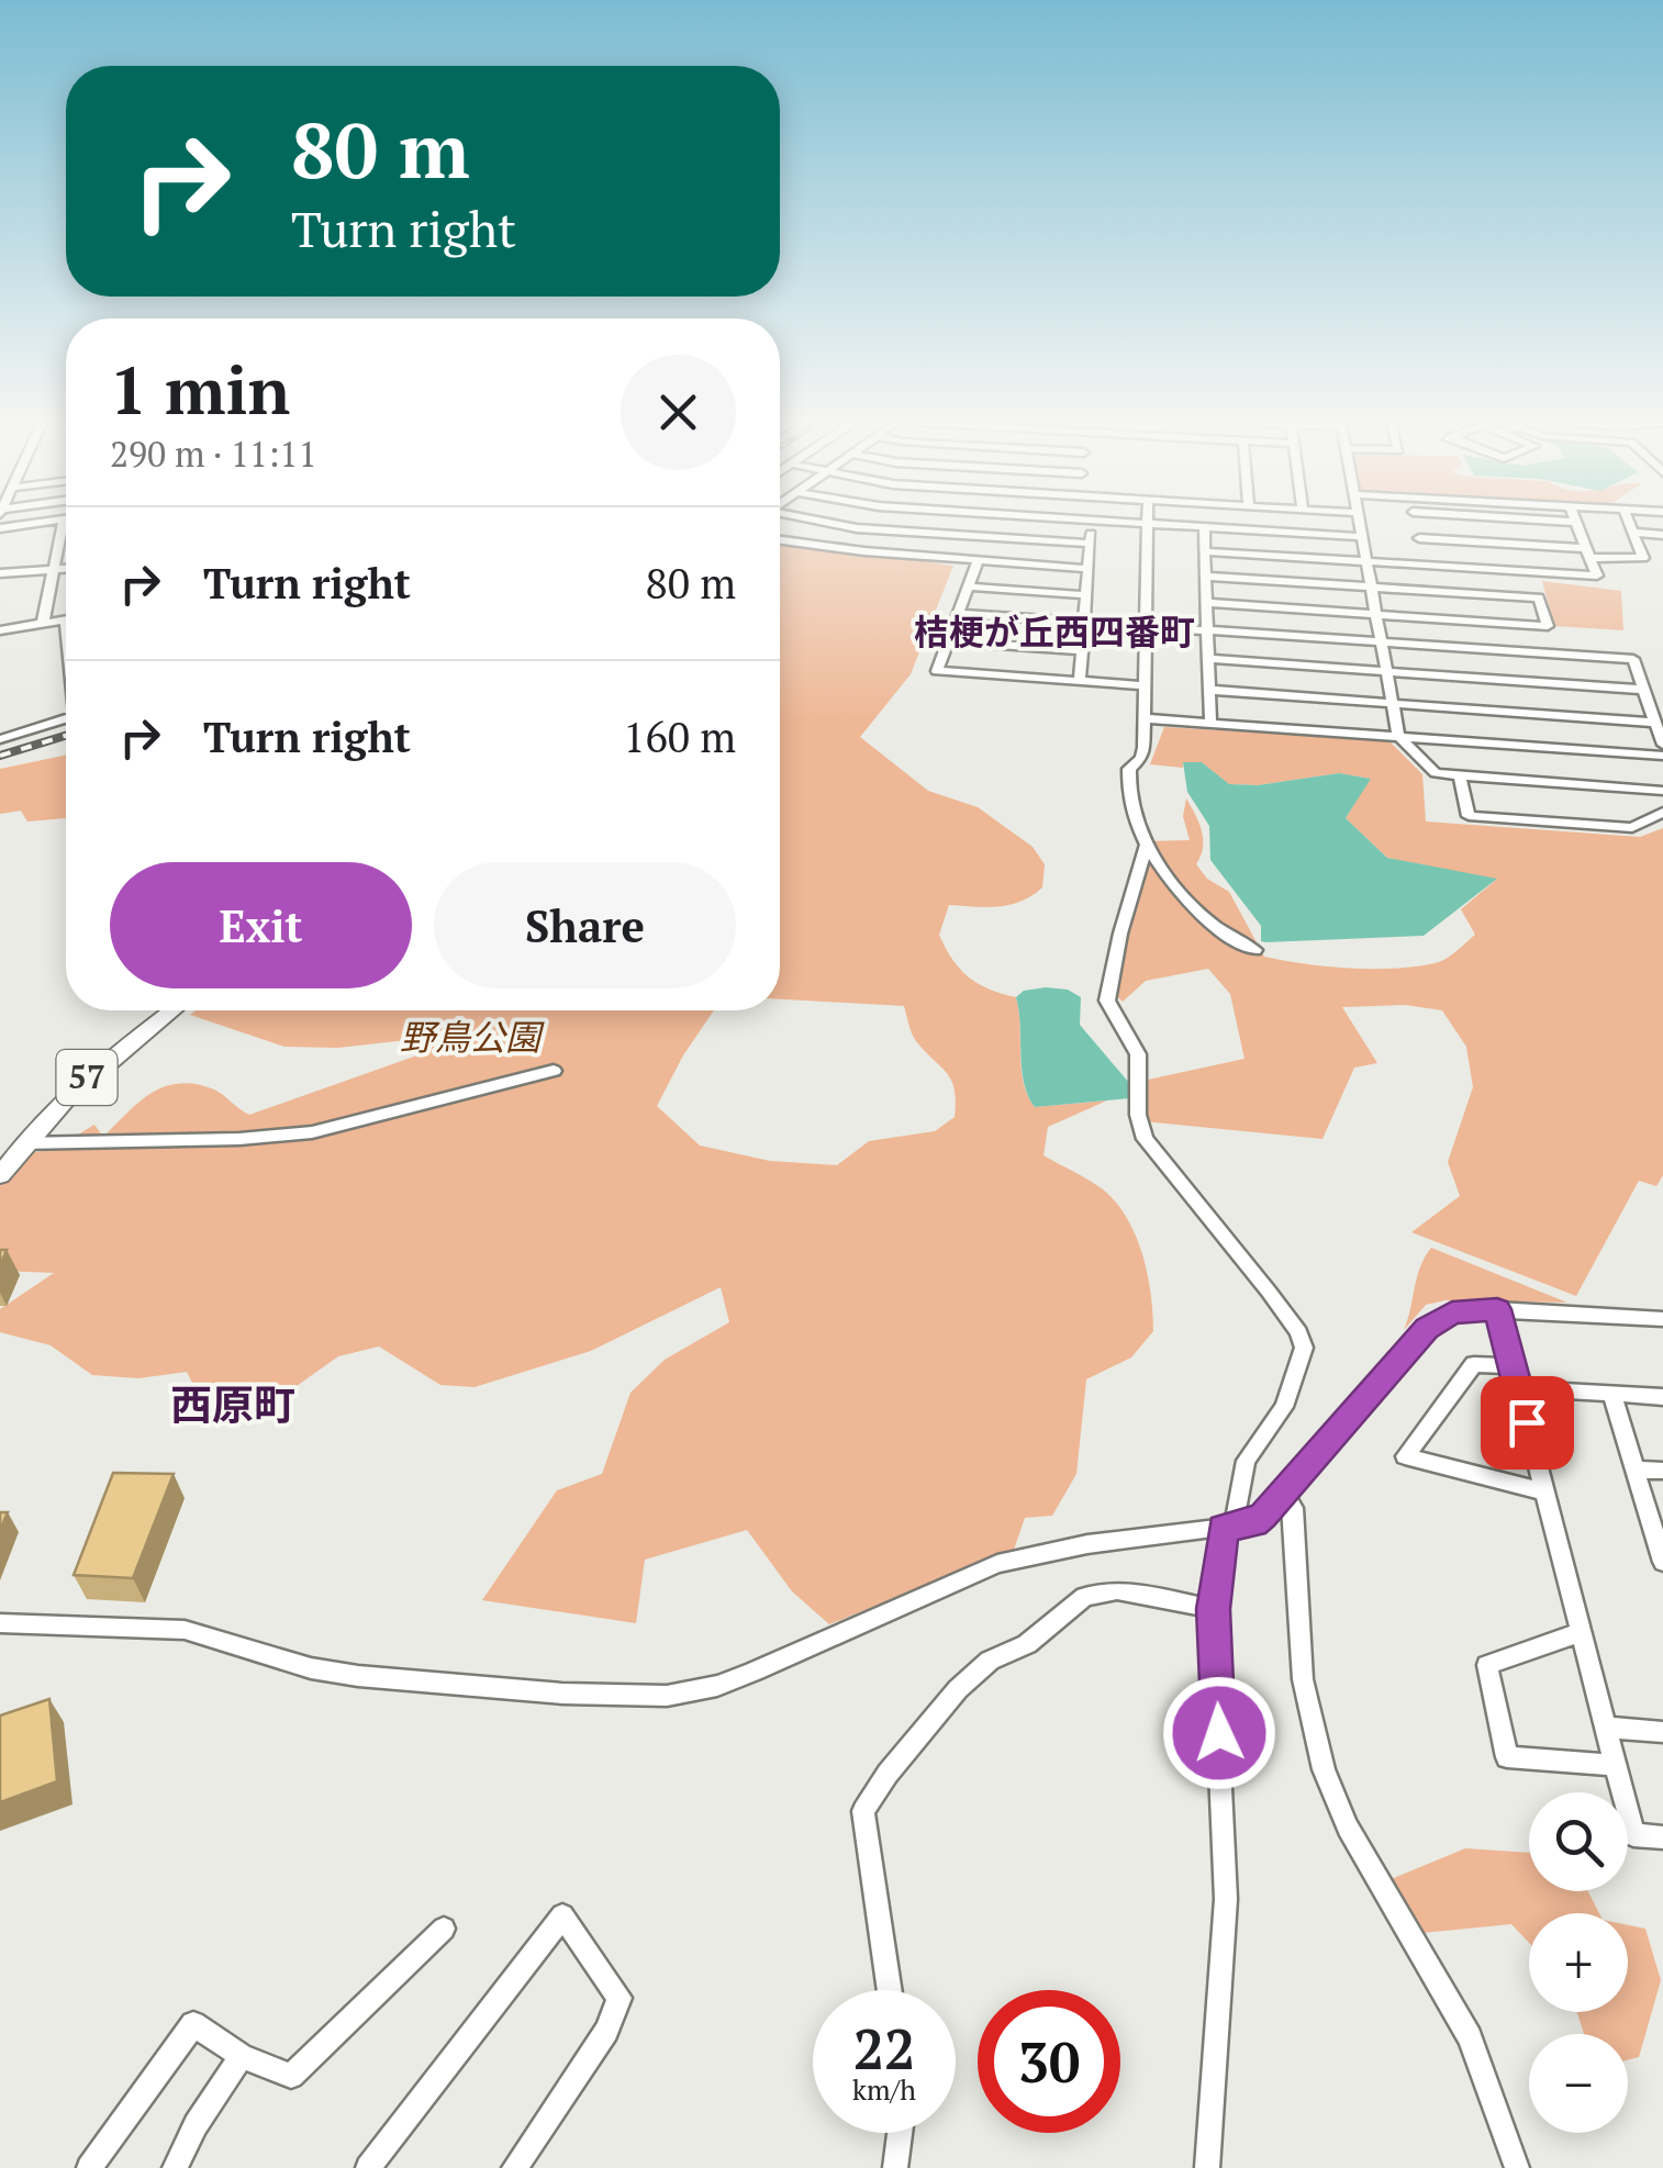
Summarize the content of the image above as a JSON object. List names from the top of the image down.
{
  "streets": {
    "main road": ["57"]
  },
  "districts": ["桔梗が丘西四番町", "西原町"],
  "parks": ["野鳥公園"],
  "page": {
    "turn": ["80 m", "Turn right"],
    "heading": ["1 min", "290 m · 11:11"],
    "list": [
      {
        "name": "Turn right",
        "value": "80 m"
      },
      {
        "name": "Turn right",
        "value": "160 m"
      }
    ],
    "buttons": ["Exit", "Share"],
    "map_buttons": ["+", "−"],
    "speed": "22 km/h",
    "limit": "30"
  }
}
